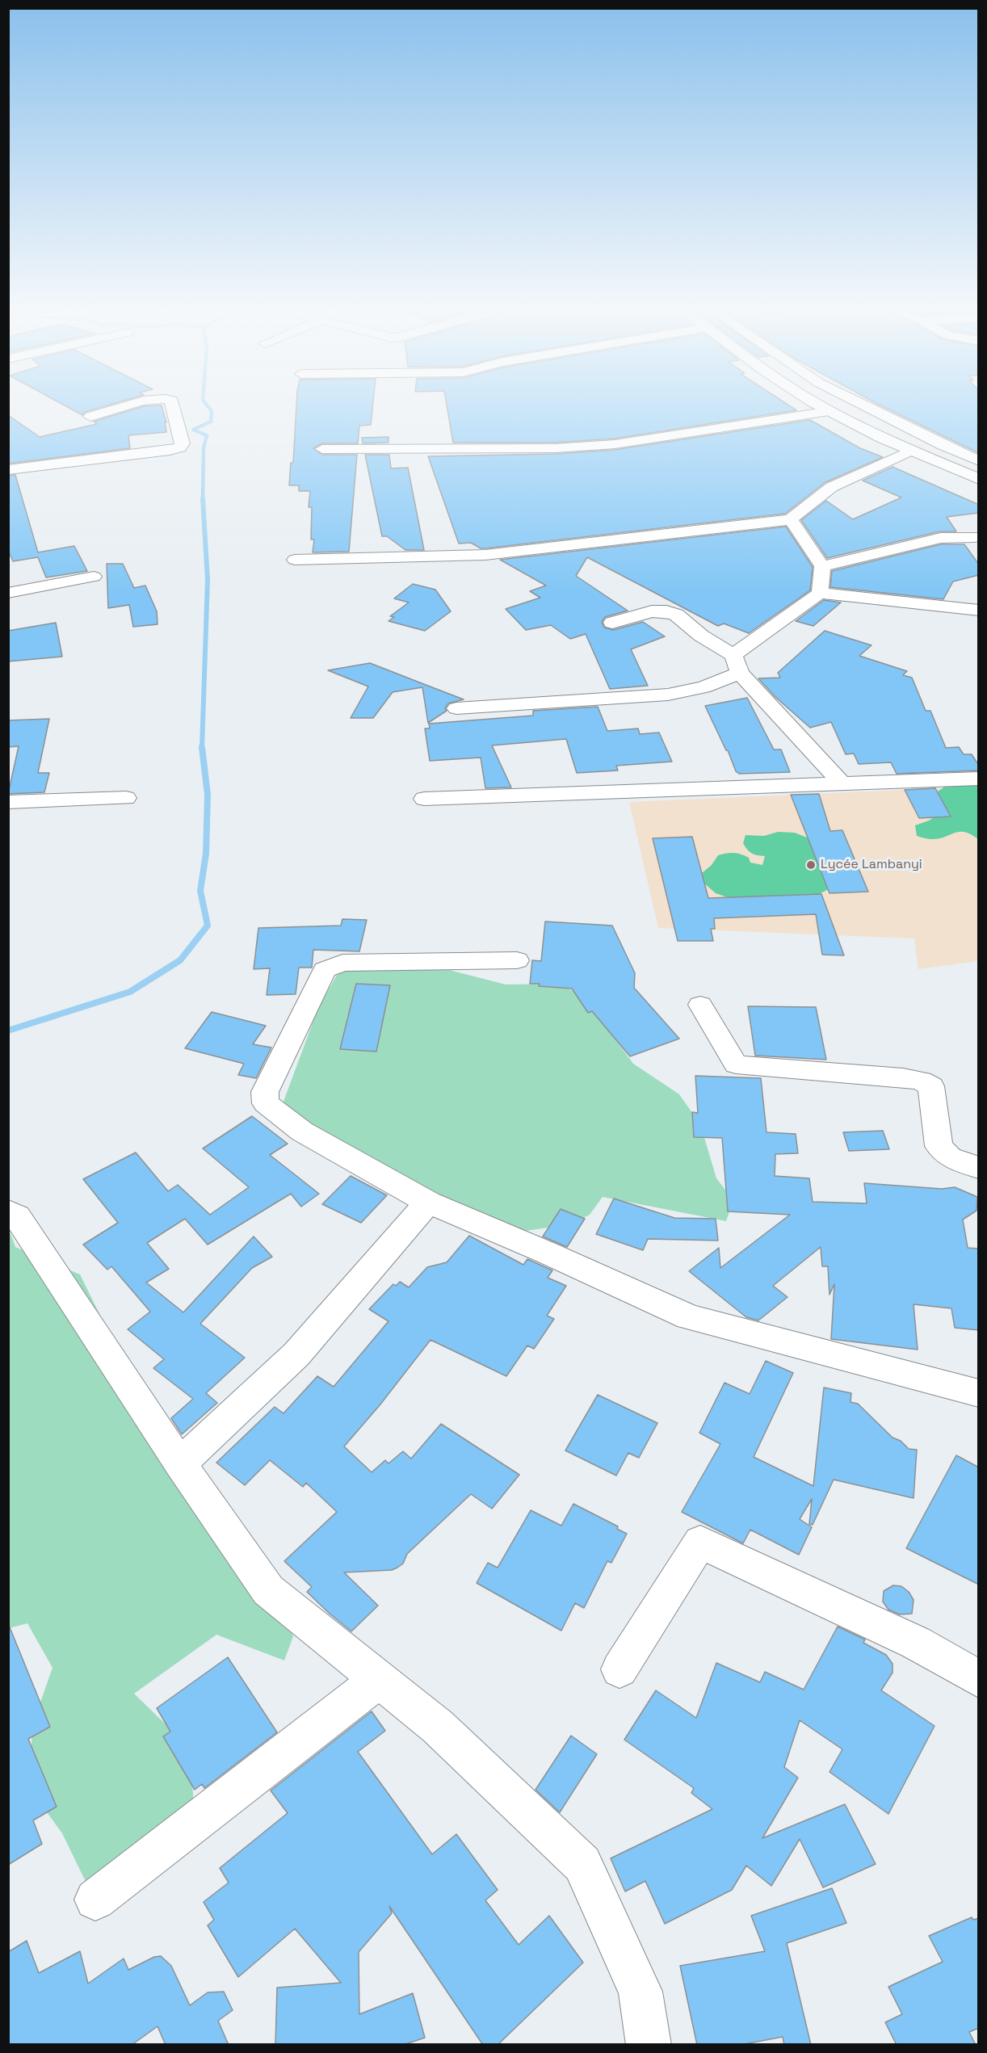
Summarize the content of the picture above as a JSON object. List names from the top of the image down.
{
  "places": ["Lycée Lambanyi"]
}
